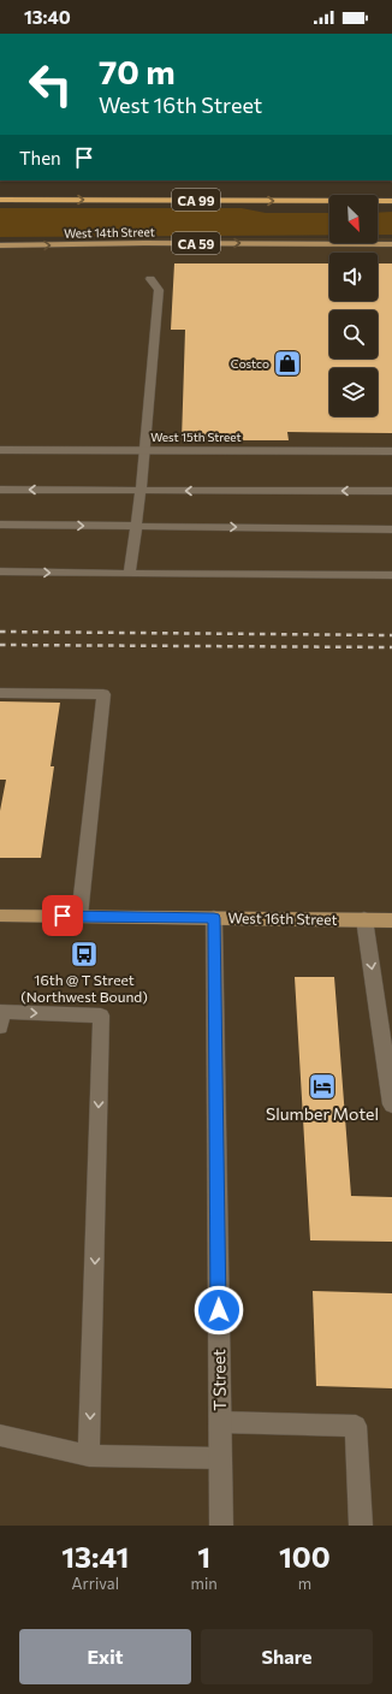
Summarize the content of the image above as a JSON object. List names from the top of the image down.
{
  "streets": {
    "highway": ["CA 99"],
    "main road": ["West 14th Street", "CA 59", "West 16th Street"],
    "street": ["West 15th Street", "T Street"]
  },
  "crossings": [
    ["West 16th Street", "T Street"]
  ],
  "one_way": ["West 14th Street"],
  "places": {
    "shop": ["Costco"],
    "bus stop": ["16th @ T Street (Northwest Bound)"],
    "hotel": ["Slumber Motel"]
  },
  "north": "bottom right",
  "page": {
    "status": "13:40",
    "turn": ["70 m", "West 16th Street"],
    "then": "Then",
    "eta": [
      "13:41",
      "Arrival",
      "1",
      "min",
      "100",
      "m"
    ],
    "buttons": ["Exit", "Share"]
  }
}
